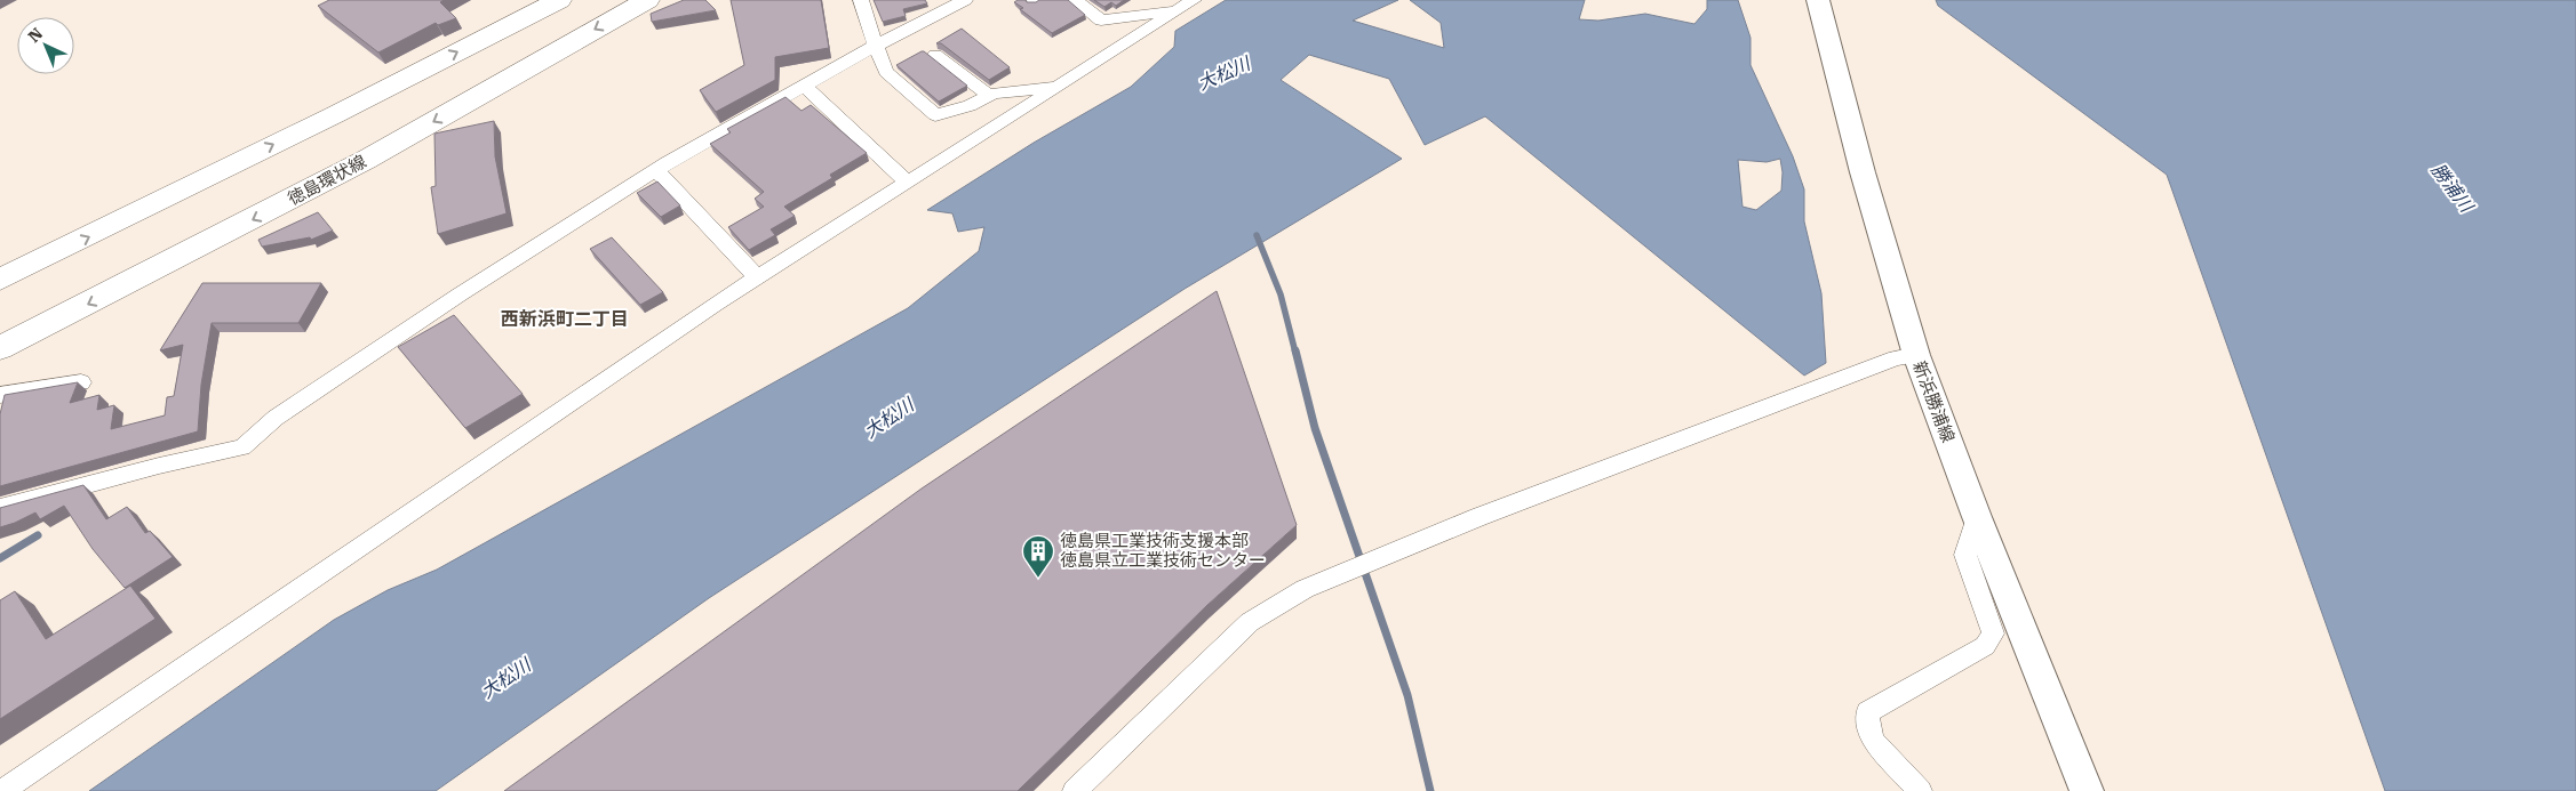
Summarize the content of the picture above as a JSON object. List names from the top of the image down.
{
  "streets": {
    "main road": ["徳島環状線", "新浜勝浦線"]
  },
  "districts": ["西新浜町二丁目"],
  "water": ["大松川", "勝浦川"],
  "places": {
    "building": ["徳島県工業技術支援本部 徳島県立工業技術センター"]
  },
  "north": "top left"
}
